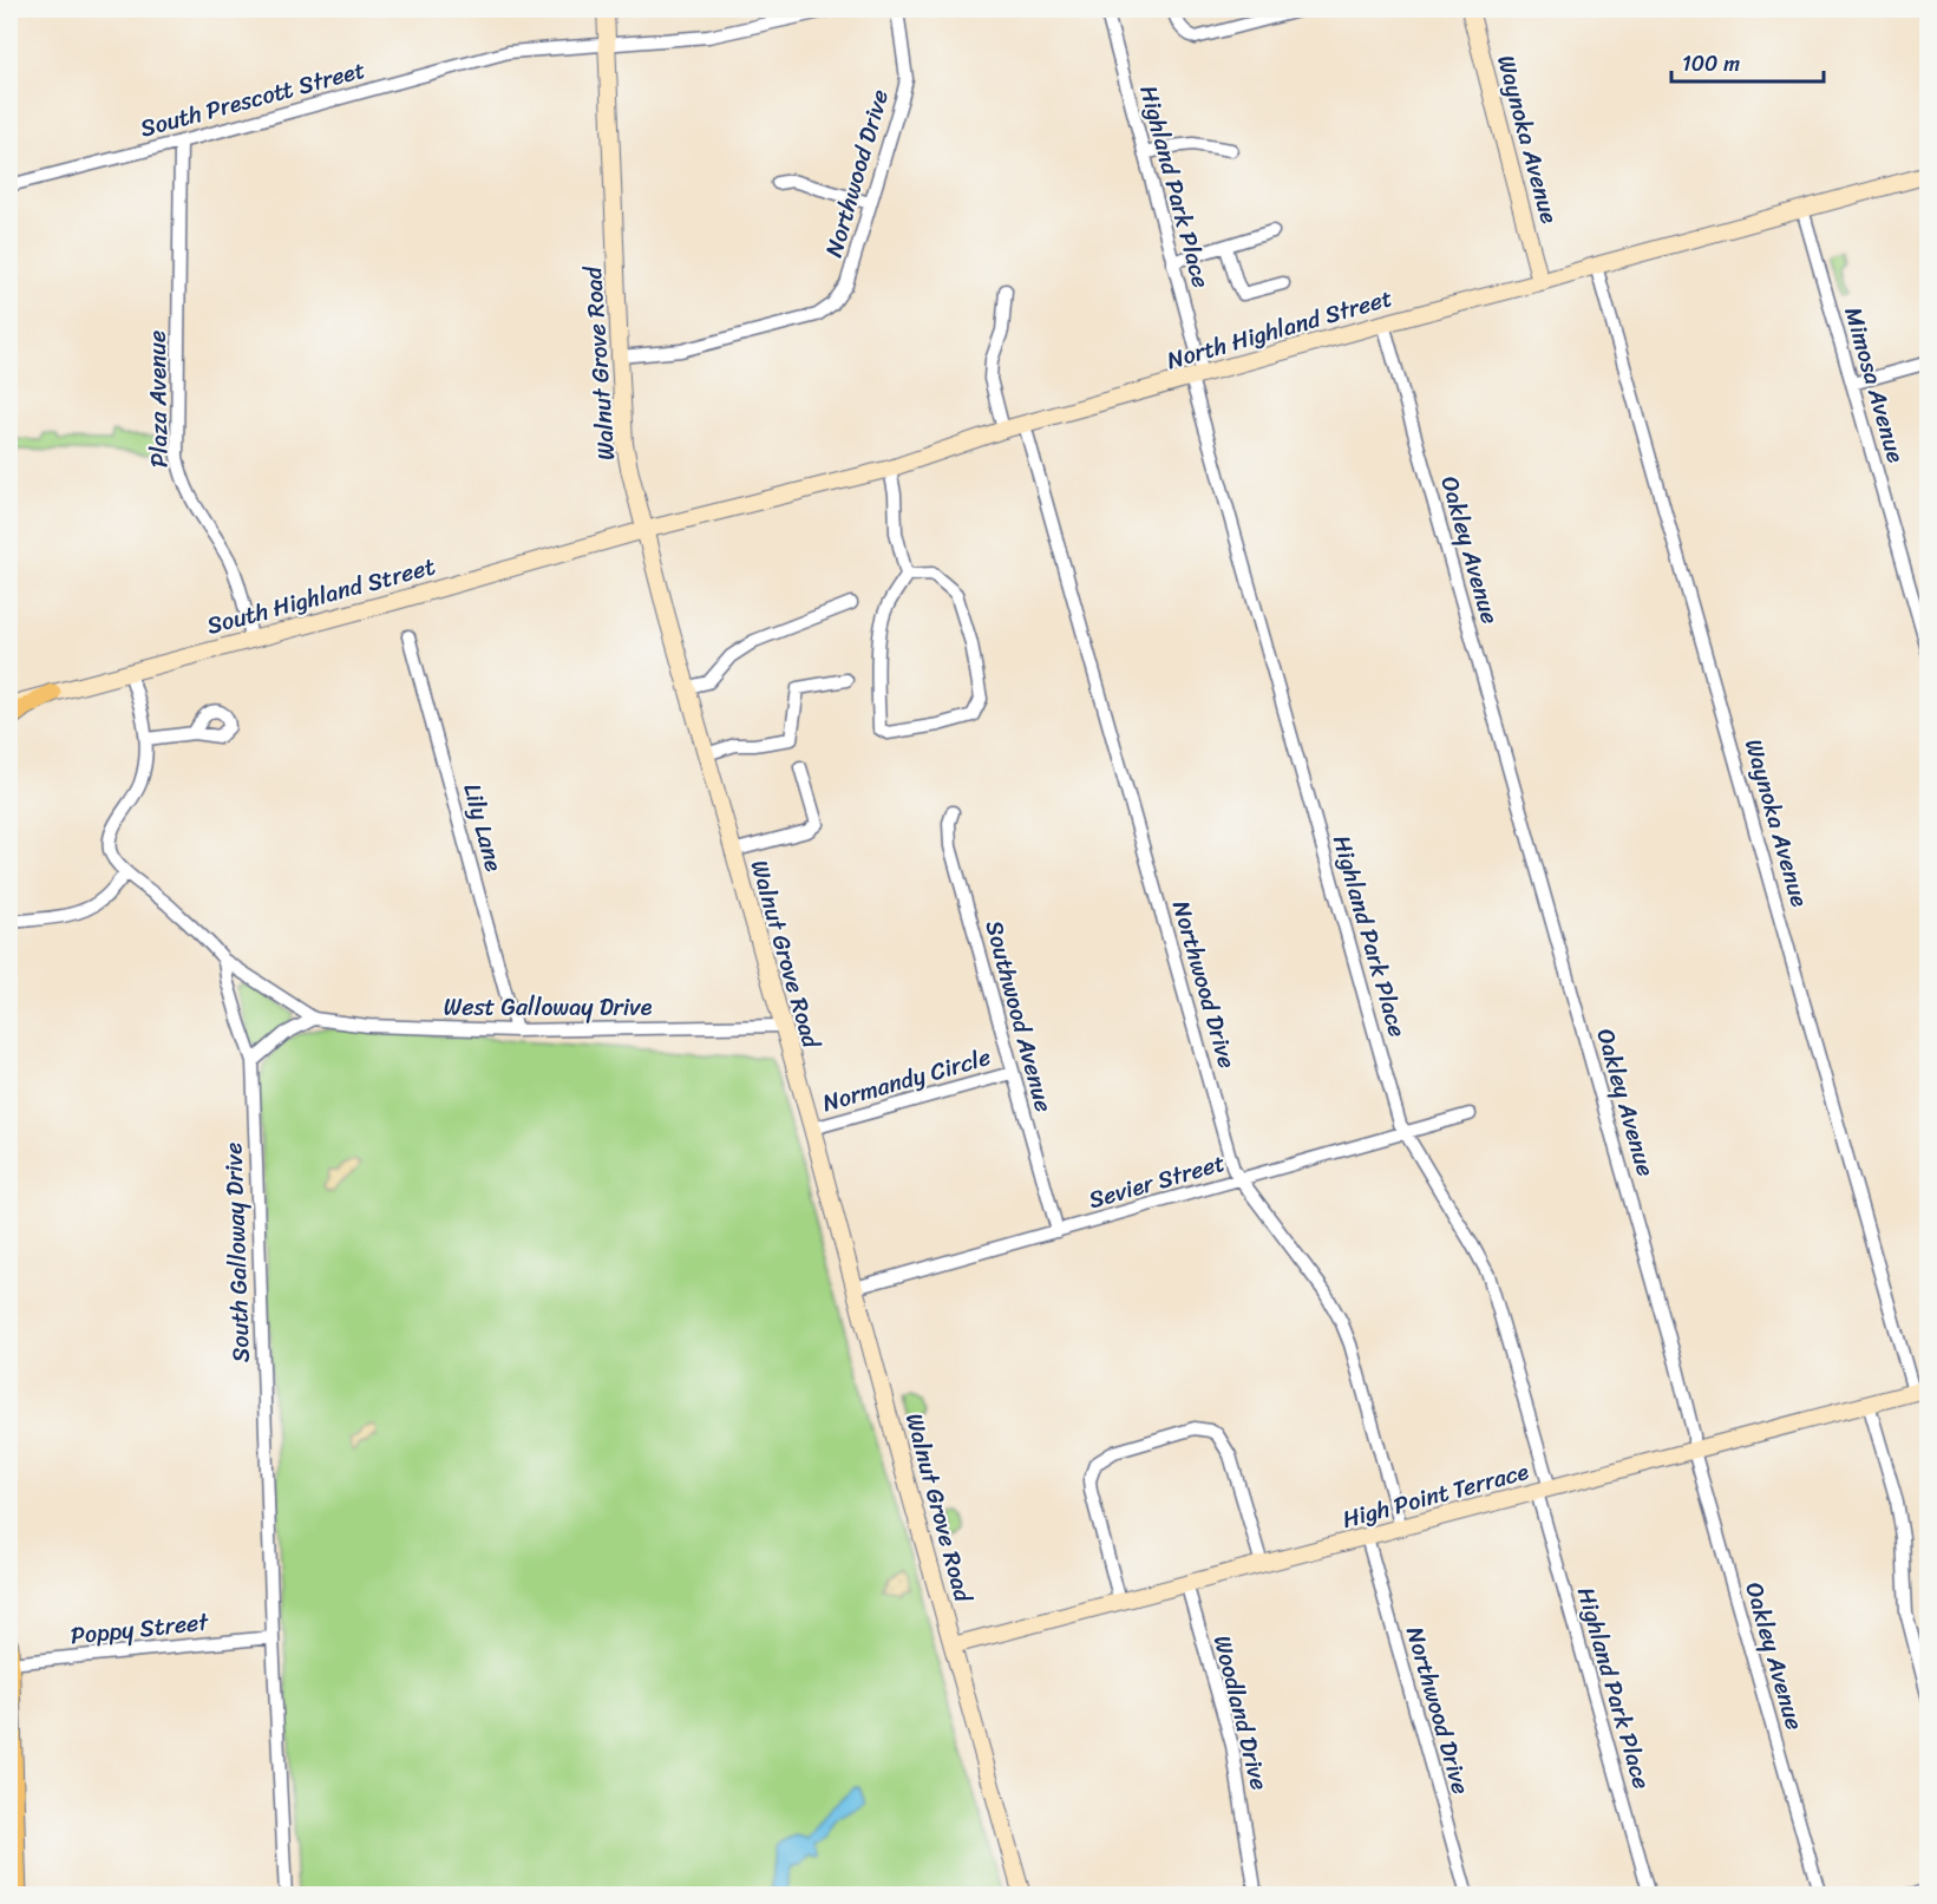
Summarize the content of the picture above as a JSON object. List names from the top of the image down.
{
  "streets": {
    "main road": [
      "Waynoka Avenue",
      "North Highland Street",
      "Walnut Grove Road",
      "South Highland Street",
      "High Point Terrace"
    ],
    "street": [
      "South Prescott Street",
      "Northwood Drive",
      "Highland Park Place",
      "Mimosa Avenue",
      "Plaza Avenue",
      "Oakley Avenue",
      "Lily Lane",
      "West Galloway Drive",
      "Southwood Avenue",
      "Normandy Circle",
      "Sevier Street",
      "South Galloway Drive",
      "Poppy Street",
      "Woodland Drive"
    ]
  },
  "crossings": [
    ["South Prescott Street", "Walnut Grove Road"],
    ["South Prescott Street", "Plaza Avenue"],
    ["Waynoka Avenue", "North Highland Street"],
    ["Waynoka Avenue", "High Point Terrace"],
    ["Northwood Drive", "North Highland Street"],
    ["Northwood Drive", "Walnut Grove Road"],
    ["Northwood Drive", "Sevier Street"],
    ["Northwood Drive", "High Point Terrace"],
    ["Highland Park Place", "North Highland Street"],
    ["Highland Park Place", "Sevier Street"],
    ["Highland Park Place", "High Point Terrace"],
    ["North Highland Street", "Walnut Grove Road"],
    ["North Highland Street", "Mimosa Avenue"],
    ["North Highland Street", "Oakley Avenue"],
    ["North Highland Street", "South Highland Street"],
    ["Walnut Grove Road", "South Highland Street"],
    ["Walnut Grove Road", "West Galloway Drive"],
    ["Walnut Grove Road", "Normandy Circle"],
    ["Walnut Grove Road", "Sevier Street"],
    ["Walnut Grove Road", "High Point Terrace"],
    ["Plaza Avenue", "South Highland Street"],
    ["Oakley Avenue", "High Point Terrace"],
    ["Lily Lane", "West Galloway Drive"],
    ["West Galloway Drive", "South Galloway Drive"],
    ["Southwood Avenue", "Normandy Circle"],
    ["Southwood Avenue", "Sevier Street"],
    ["South Galloway Drive", "Poppy Street"],
    ["High Point Terrace", "Woodland Drive"]
  ],
  "scale_bar": "100 m"
}
